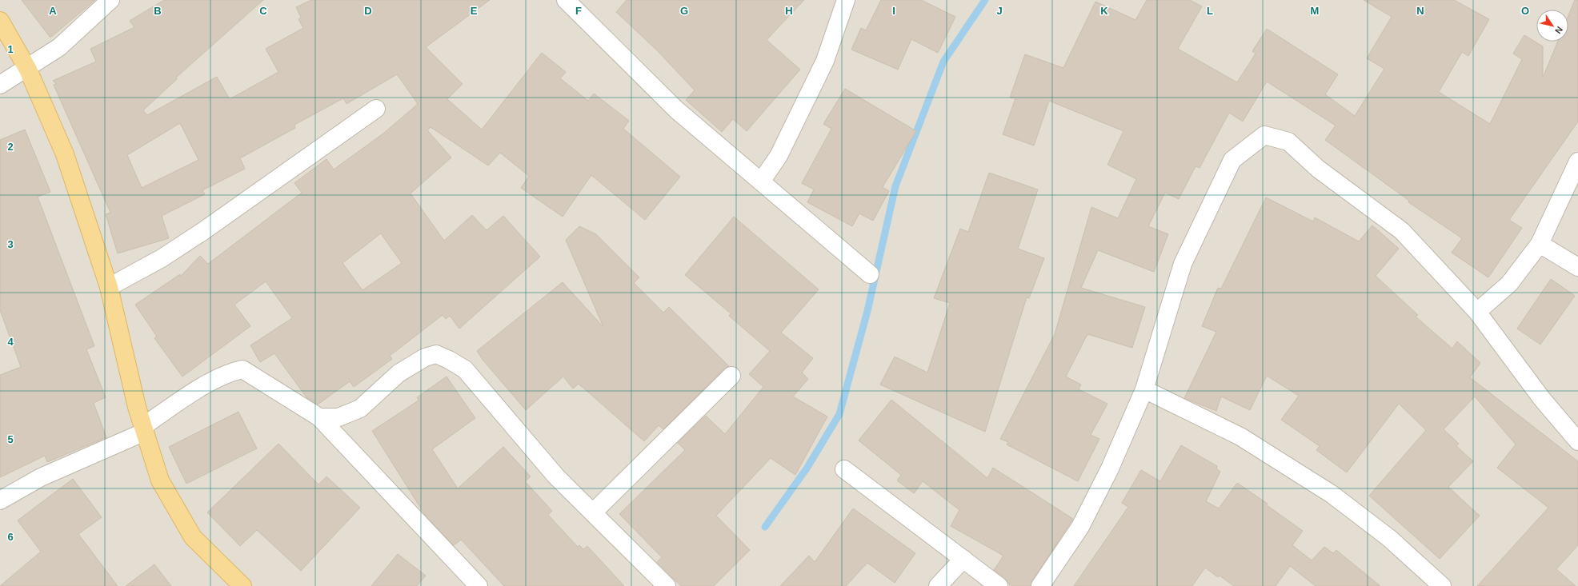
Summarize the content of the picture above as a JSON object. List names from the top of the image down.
{
  "north": "bottom right",
  "grid": {
    "columns": [
      "A",
      "B",
      "C",
      "D",
      "E",
      "F",
      "G",
      "H",
      "I",
      "J",
      "K",
      "L",
      "M",
      "N",
      "O"
    ],
    "rows": [
      "1",
      "2",
      "3",
      "4",
      "5",
      "6"
    ]
  }
}
